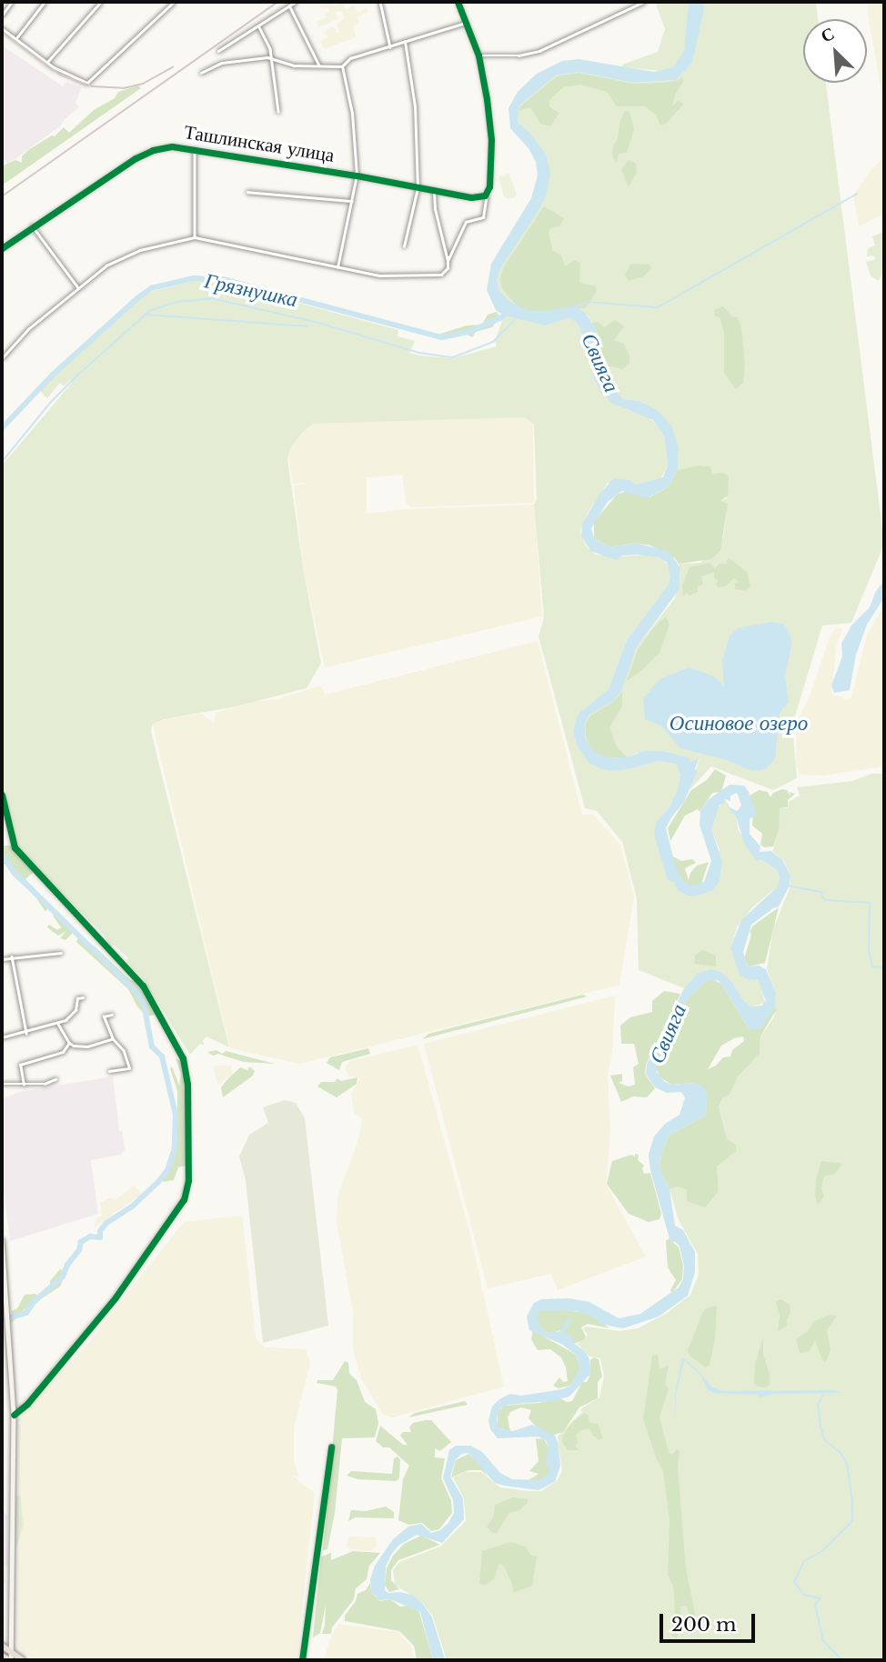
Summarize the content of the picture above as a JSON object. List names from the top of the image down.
{
  "streets": {
    "street": ["Ташлинская улица"]
  },
  "water": ["Грязнушка", "Свияга", "Осиновое озеро"],
  "scale_bar": "200 m",
  "north": "top left"
}
